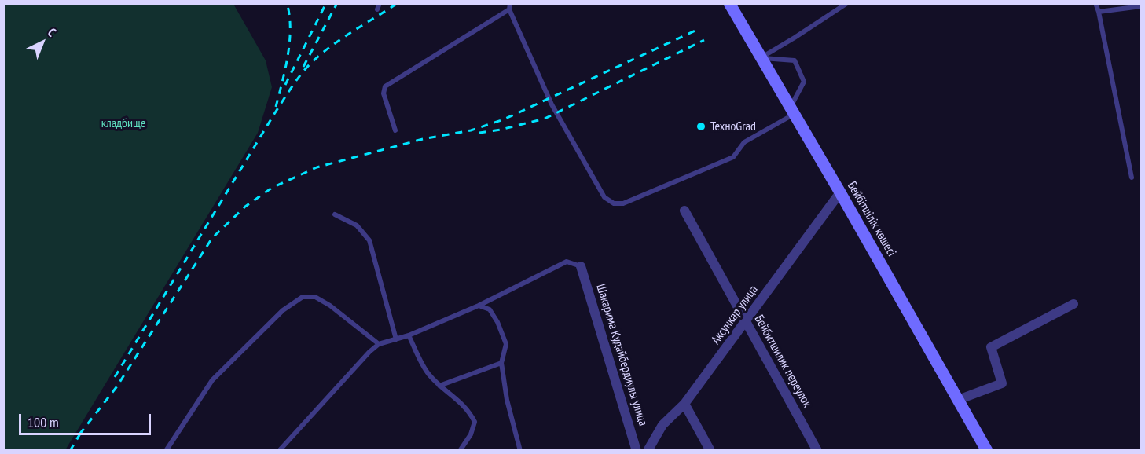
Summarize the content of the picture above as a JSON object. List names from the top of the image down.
{
  "streets": {
    "street": [
      "Бейбітшілік көшесі",
      "Аксункар улица",
      "Шакарима Кудайбердиулы улица",
      "Бейбитшилик переулок"
    ]
  },
  "crossings": [
    ["Бейбітшілік көшесі", "Аксункар улица"],
    ["Аксункар улица", "Бейбитшилик переулок"]
  ],
  "parks": ["кладбище"],
  "places": ["ТехноGrad"],
  "scale_bar": "100 m",
  "north": "top right"
}
